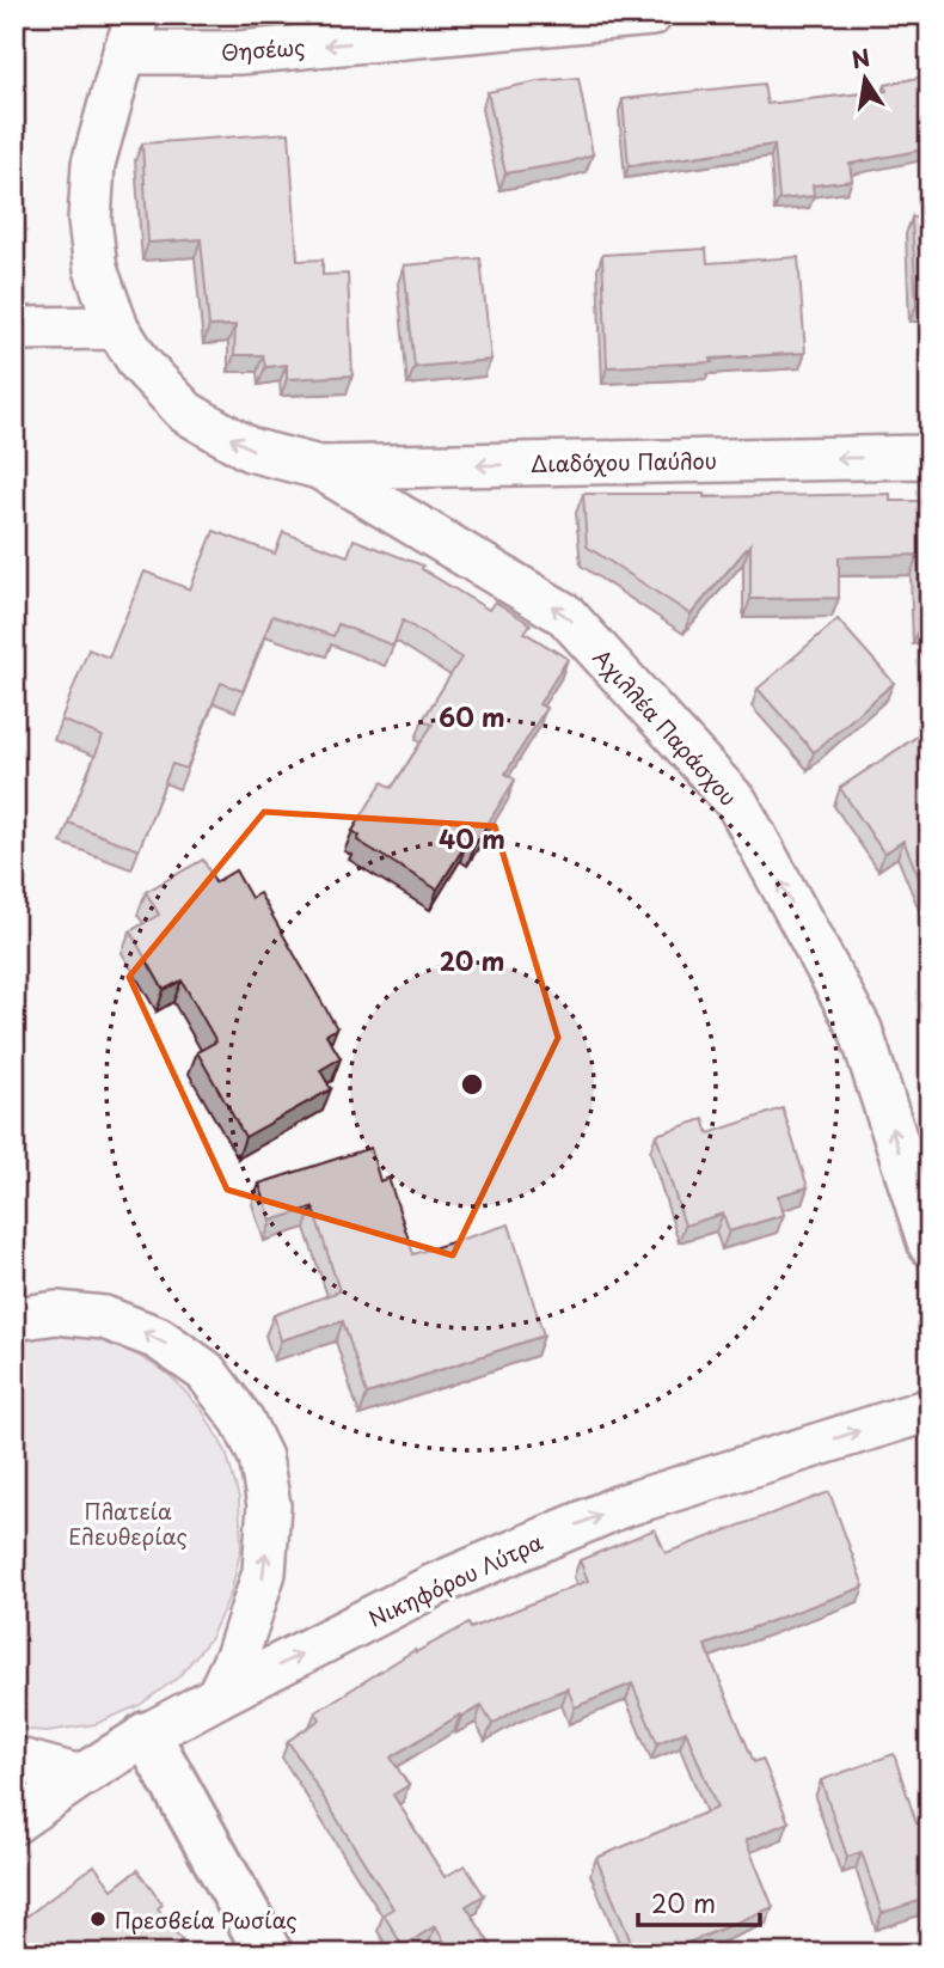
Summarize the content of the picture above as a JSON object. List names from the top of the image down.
{
  "streets": {
    "street": [
      "Θησέως",
      "Διαδόχου Παύλου",
      "Αχιλλέα Παράσχου",
      "Νικηφόρου Λύτρα"
    ]
  },
  "crossings": [
    ["Διαδόχου Παύλου", "Αχιλλέα Παράσχου"]
  ],
  "one_way": [
    "Θησέως",
    "Διαδόχου Παύλου",
    "Αχιλλέα Παράσχου",
    "Νικηφόρου Λύτρα"
  ],
  "parks": ["Πλατεία Ελευθερίας"],
  "places": ["Πρεσβεία Ρωσίας"],
  "scale_bar": "20 m",
  "north": "top",
  "rings": ["60 m", "40 m", "20 m"]
}
